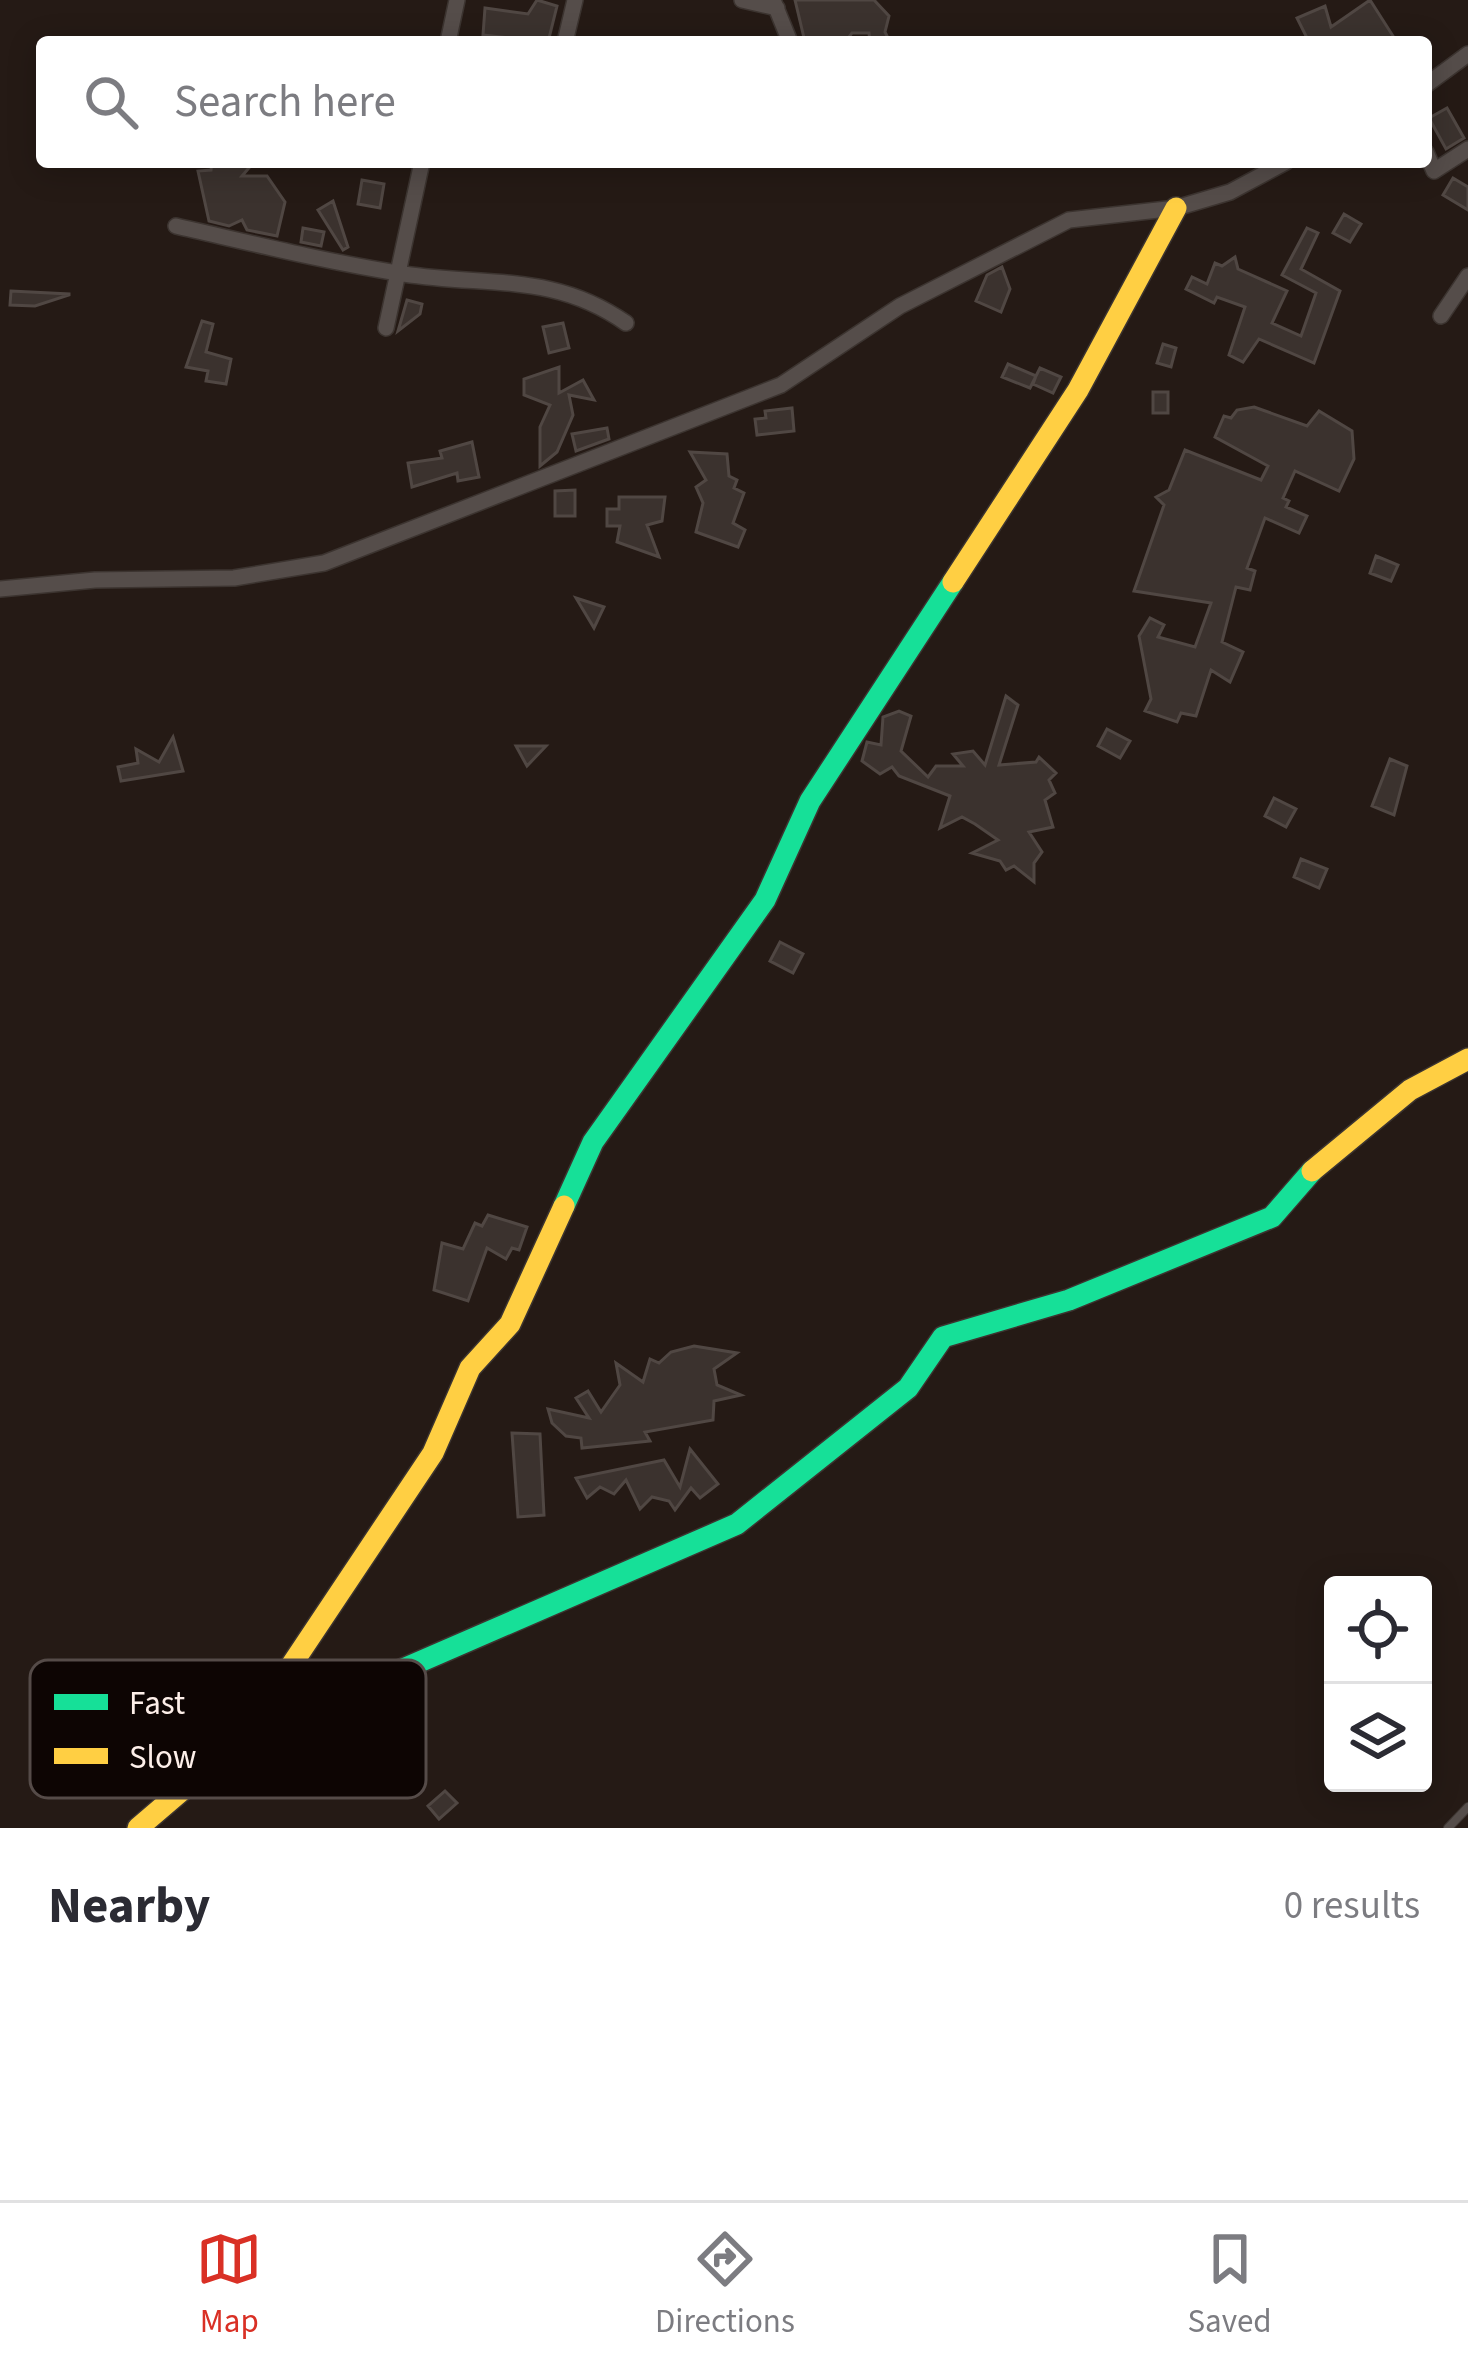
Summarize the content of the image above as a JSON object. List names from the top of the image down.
{
  "legend": ["Fast", "Slow"],
  "page": {
    "search": "Search here",
    "heading": ["Nearby", "0 results"],
    "nav": ["Map", "Directions", "Saved"]
  }
}
